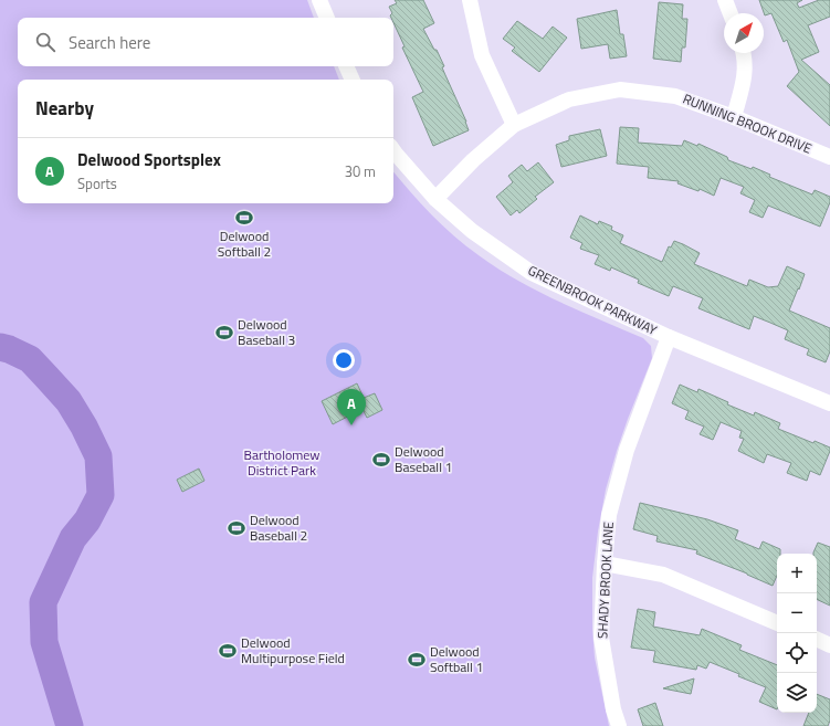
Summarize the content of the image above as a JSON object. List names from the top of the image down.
{
  "streets": {
    "street": ["RUNNING BROOK DRIVE", "GREENBROOK PARKWAY", "SHADY BROOK LANE"]
  },
  "crossings": [
    ["RUNNING BROOK DRIVE", "GREENBROOK PARKWAY"],
    ["GREENBROOK PARKWAY", "SHADY BROOK LANE"]
  ],
  "parks": ["Bartholomew District Park"],
  "places": {
    "sports": [
      "Delwood Softball 2",
      "Delwood Baseball 3",
      "Delwood Baseball 1",
      "Delwood Baseball 2",
      "Delwood Multipurpose Field",
      "Delwood Softball 1"
    ]
  },
  "north": "top right",
  "page": {
    "search": "Search here",
    "heading": "Nearby",
    "list": [
      {
        "mark": "A",
        "name": "Delwood Sportsplex",
        "note": "Sports",
        "value": "30 m"
      }
    ],
    "pins": "A",
    "map_buttons": ["+", "−"]
  }
}
